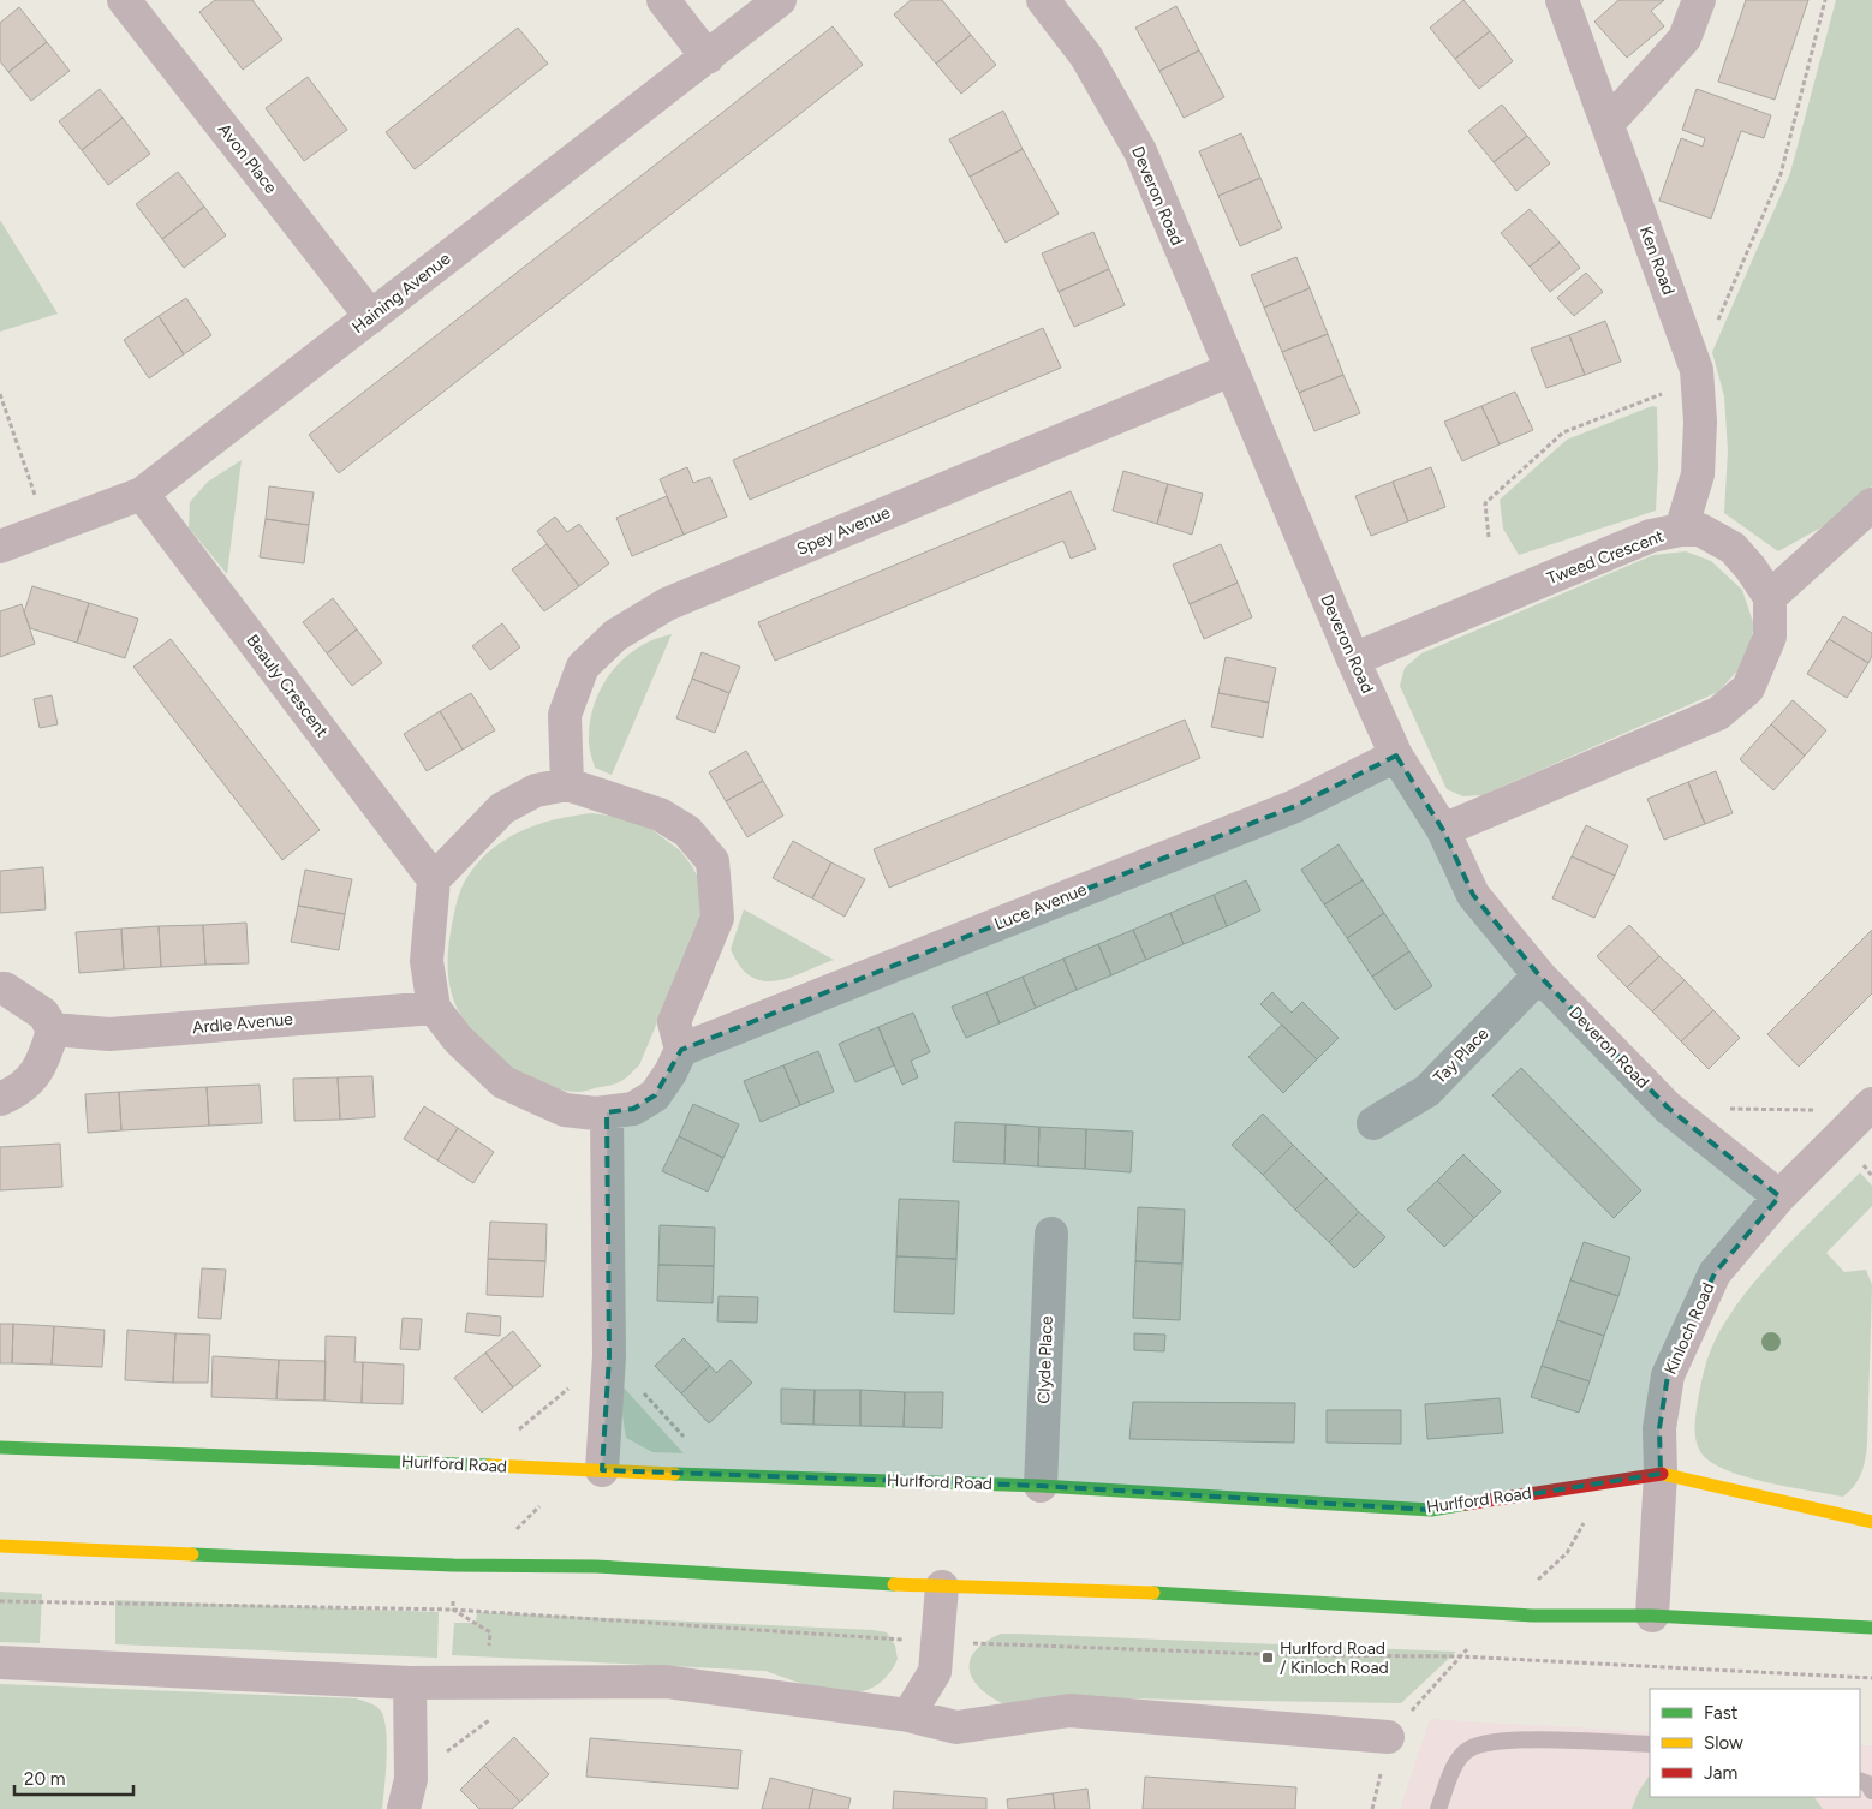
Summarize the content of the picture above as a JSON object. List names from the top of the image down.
{
  "streets": {
    "street": [
      "Avon Place",
      "Deveron Road",
      "Ken Road",
      "Haining Avenue",
      "Spey Avenue",
      "Tweed Crescent",
      "Beauly Crescent",
      "Luce Avenue",
      "Ardle Avenue",
      "Tay Place",
      "Kinloch Road",
      "Clyde Place",
      "Hurlford Road"
    ]
  },
  "crossings": [
    ["Avon Place", "Haining Avenue"],
    ["Deveron Road", "Spey Avenue"],
    ["Deveron Road", "Tweed Crescent"],
    ["Deveron Road", "Luce Avenue"],
    ["Deveron Road", "Tay Place"],
    ["Deveron Road", "Kinloch Road"],
    ["Ken Road", "Tweed Crescent"],
    ["Haining Avenue", "Beauly Crescent"],
    ["Kinloch Road", "Hurlford Road"],
    ["Clyde Place", "Hurlford Road"]
  ],
  "places": {
    "transit": ["Hurlford Road / Kinloch Road"]
  },
  "legend": ["Fast", "Slow", "Jam"],
  "scale_bar": "20 m"
}
